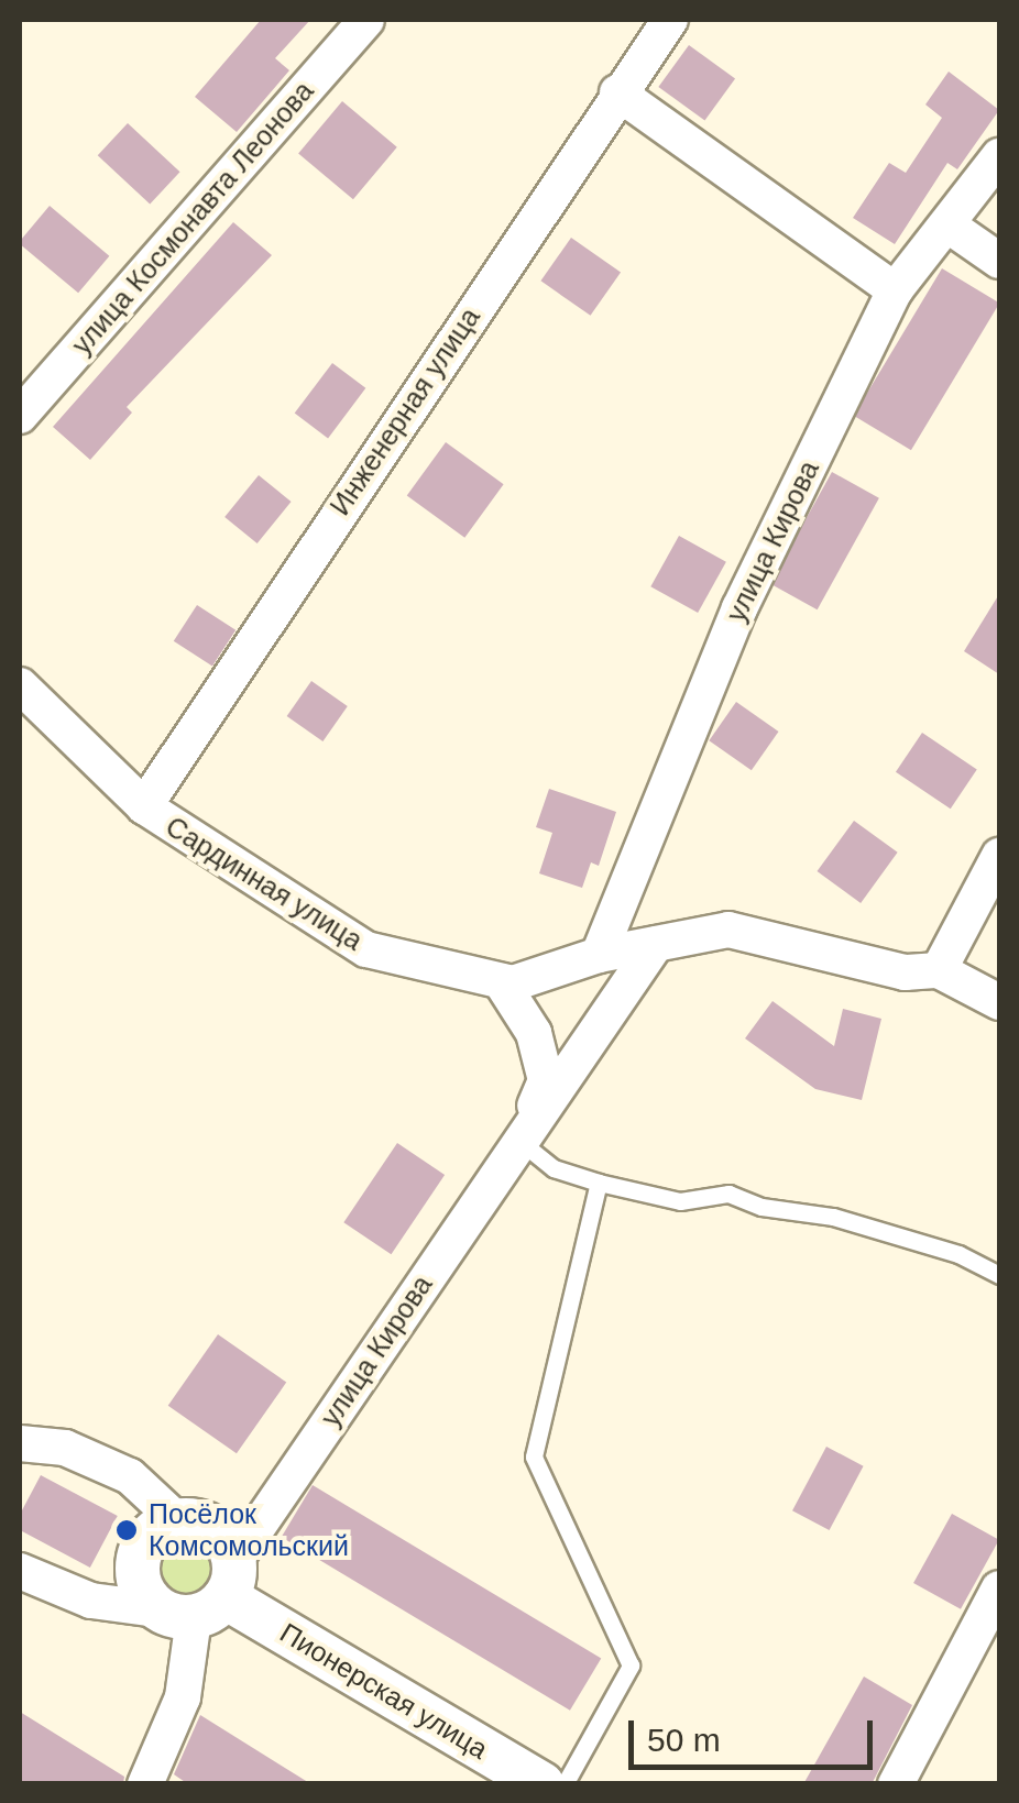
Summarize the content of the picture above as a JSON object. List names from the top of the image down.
{
  "streets": {
    "street": [
      "улица Космонавта Леонова",
      "Инженерная улица",
      "улица Кирова",
      "Сардинная улица",
      "Пионерская улица"
    ]
  },
  "crossings": [
    ["Инженерная улица", "Сардинная улица"],
    ["улица Кирова", "Сардинная улица"],
    ["улица Кирова", "Пионерская улица"]
  ],
  "places": ["Посёлок Комсомольский"],
  "scale_bar": "50 m"
}
